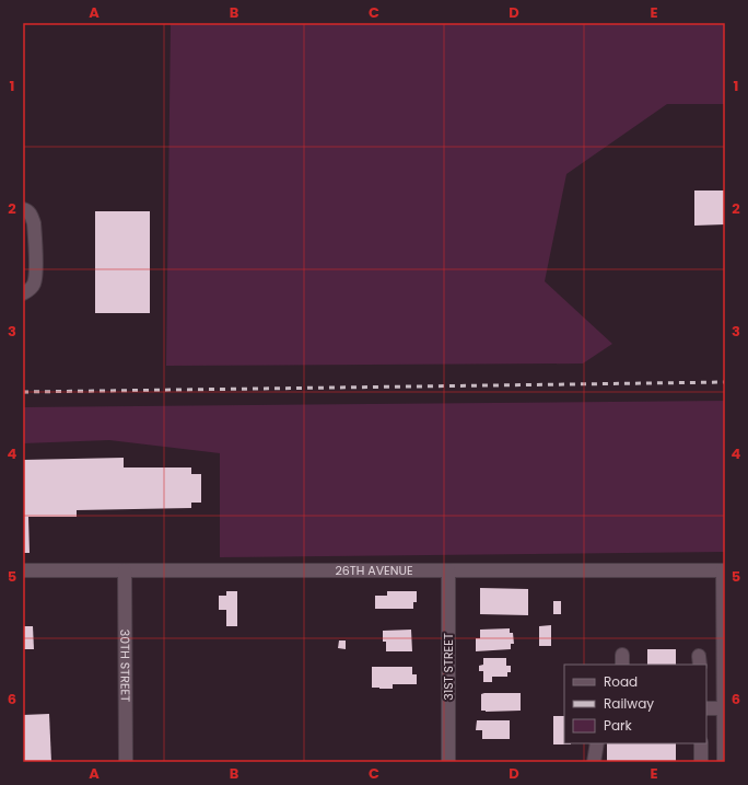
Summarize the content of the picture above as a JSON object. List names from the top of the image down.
{
  "streets": {
    "street": ["26TH AVENUE", "30TH STREET", "31ST STREET"]
  },
  "crossings": [
    ["26TH AVENUE", "30TH STREET"],
    ["26TH AVENUE", "31ST STREET"]
  ],
  "legend": ["Road", "Railway", "Park"],
  "grid": {
    "columns": [
      "A",
      "B",
      "C",
      "D",
      "E"
    ],
    "rows": [
      "1",
      "2",
      "3",
      "4",
      "5",
      "6"
    ]
  }
}
